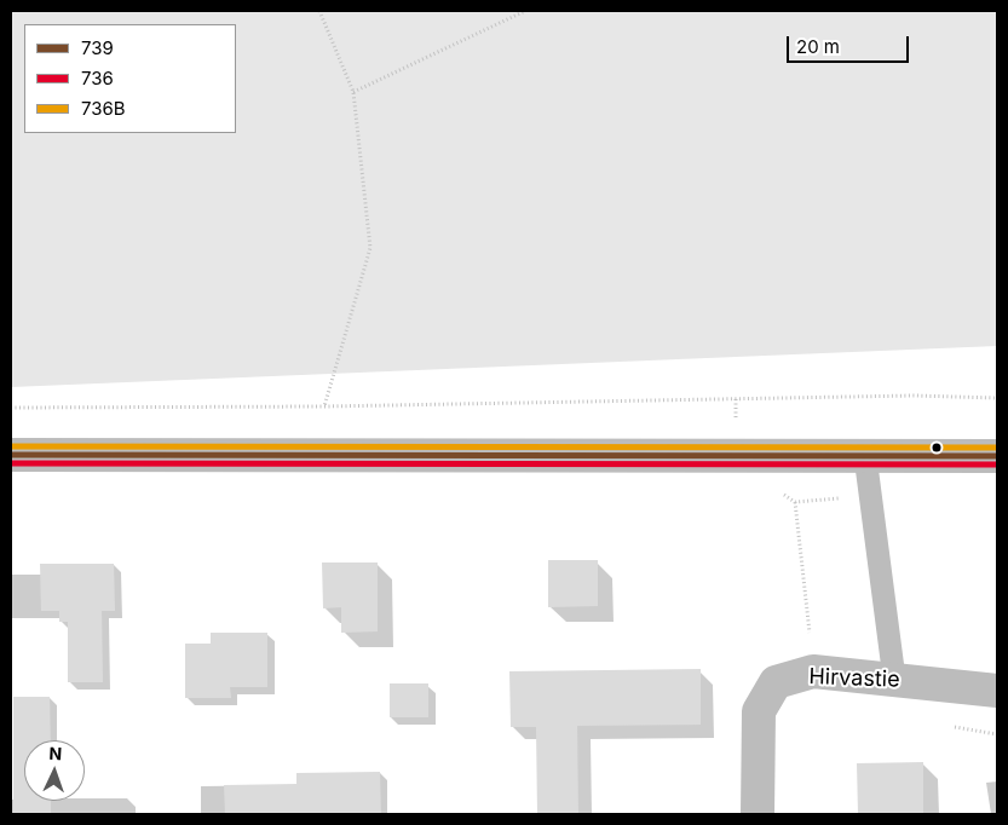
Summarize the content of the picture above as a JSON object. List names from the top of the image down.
{
  "streets": {
    "street": ["Hirvastie"]
  },
  "lines": ["transit line 736B", "transit line 739", "transit line 736"],
  "legend": ["739", "736", "736B"],
  "scale_bar": "20 m",
  "north": "top"
}
